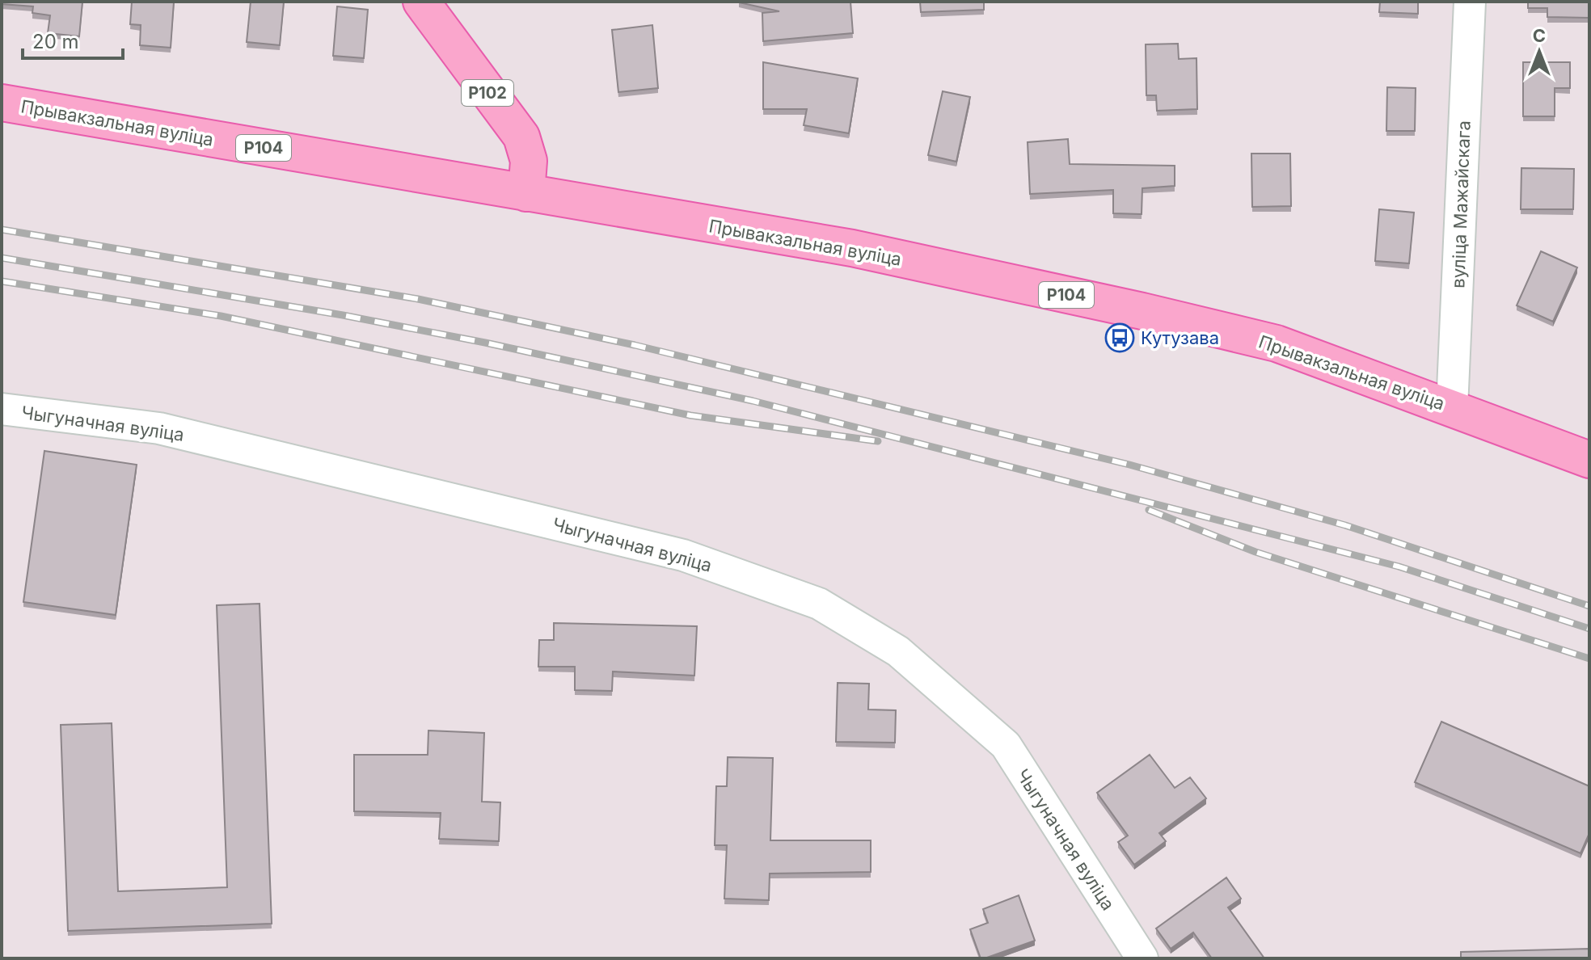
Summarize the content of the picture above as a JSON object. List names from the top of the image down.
{
  "streets": {
    "main road": ["Р102", "Прывакзальная вуліца", "Р104"],
    "street": ["вуліца Мажайскага", "Чыгуначная вуліца"]
  },
  "crossings": [
    ["Р102", "Прывакзальная вуліца"],
    ["Прывакзальная вуліца", "вуліца Мажайскага"]
  ],
  "places": {
    "bus stop": ["Кутузава"]
  },
  "scale_bar": "20 m",
  "north": "top"
}
